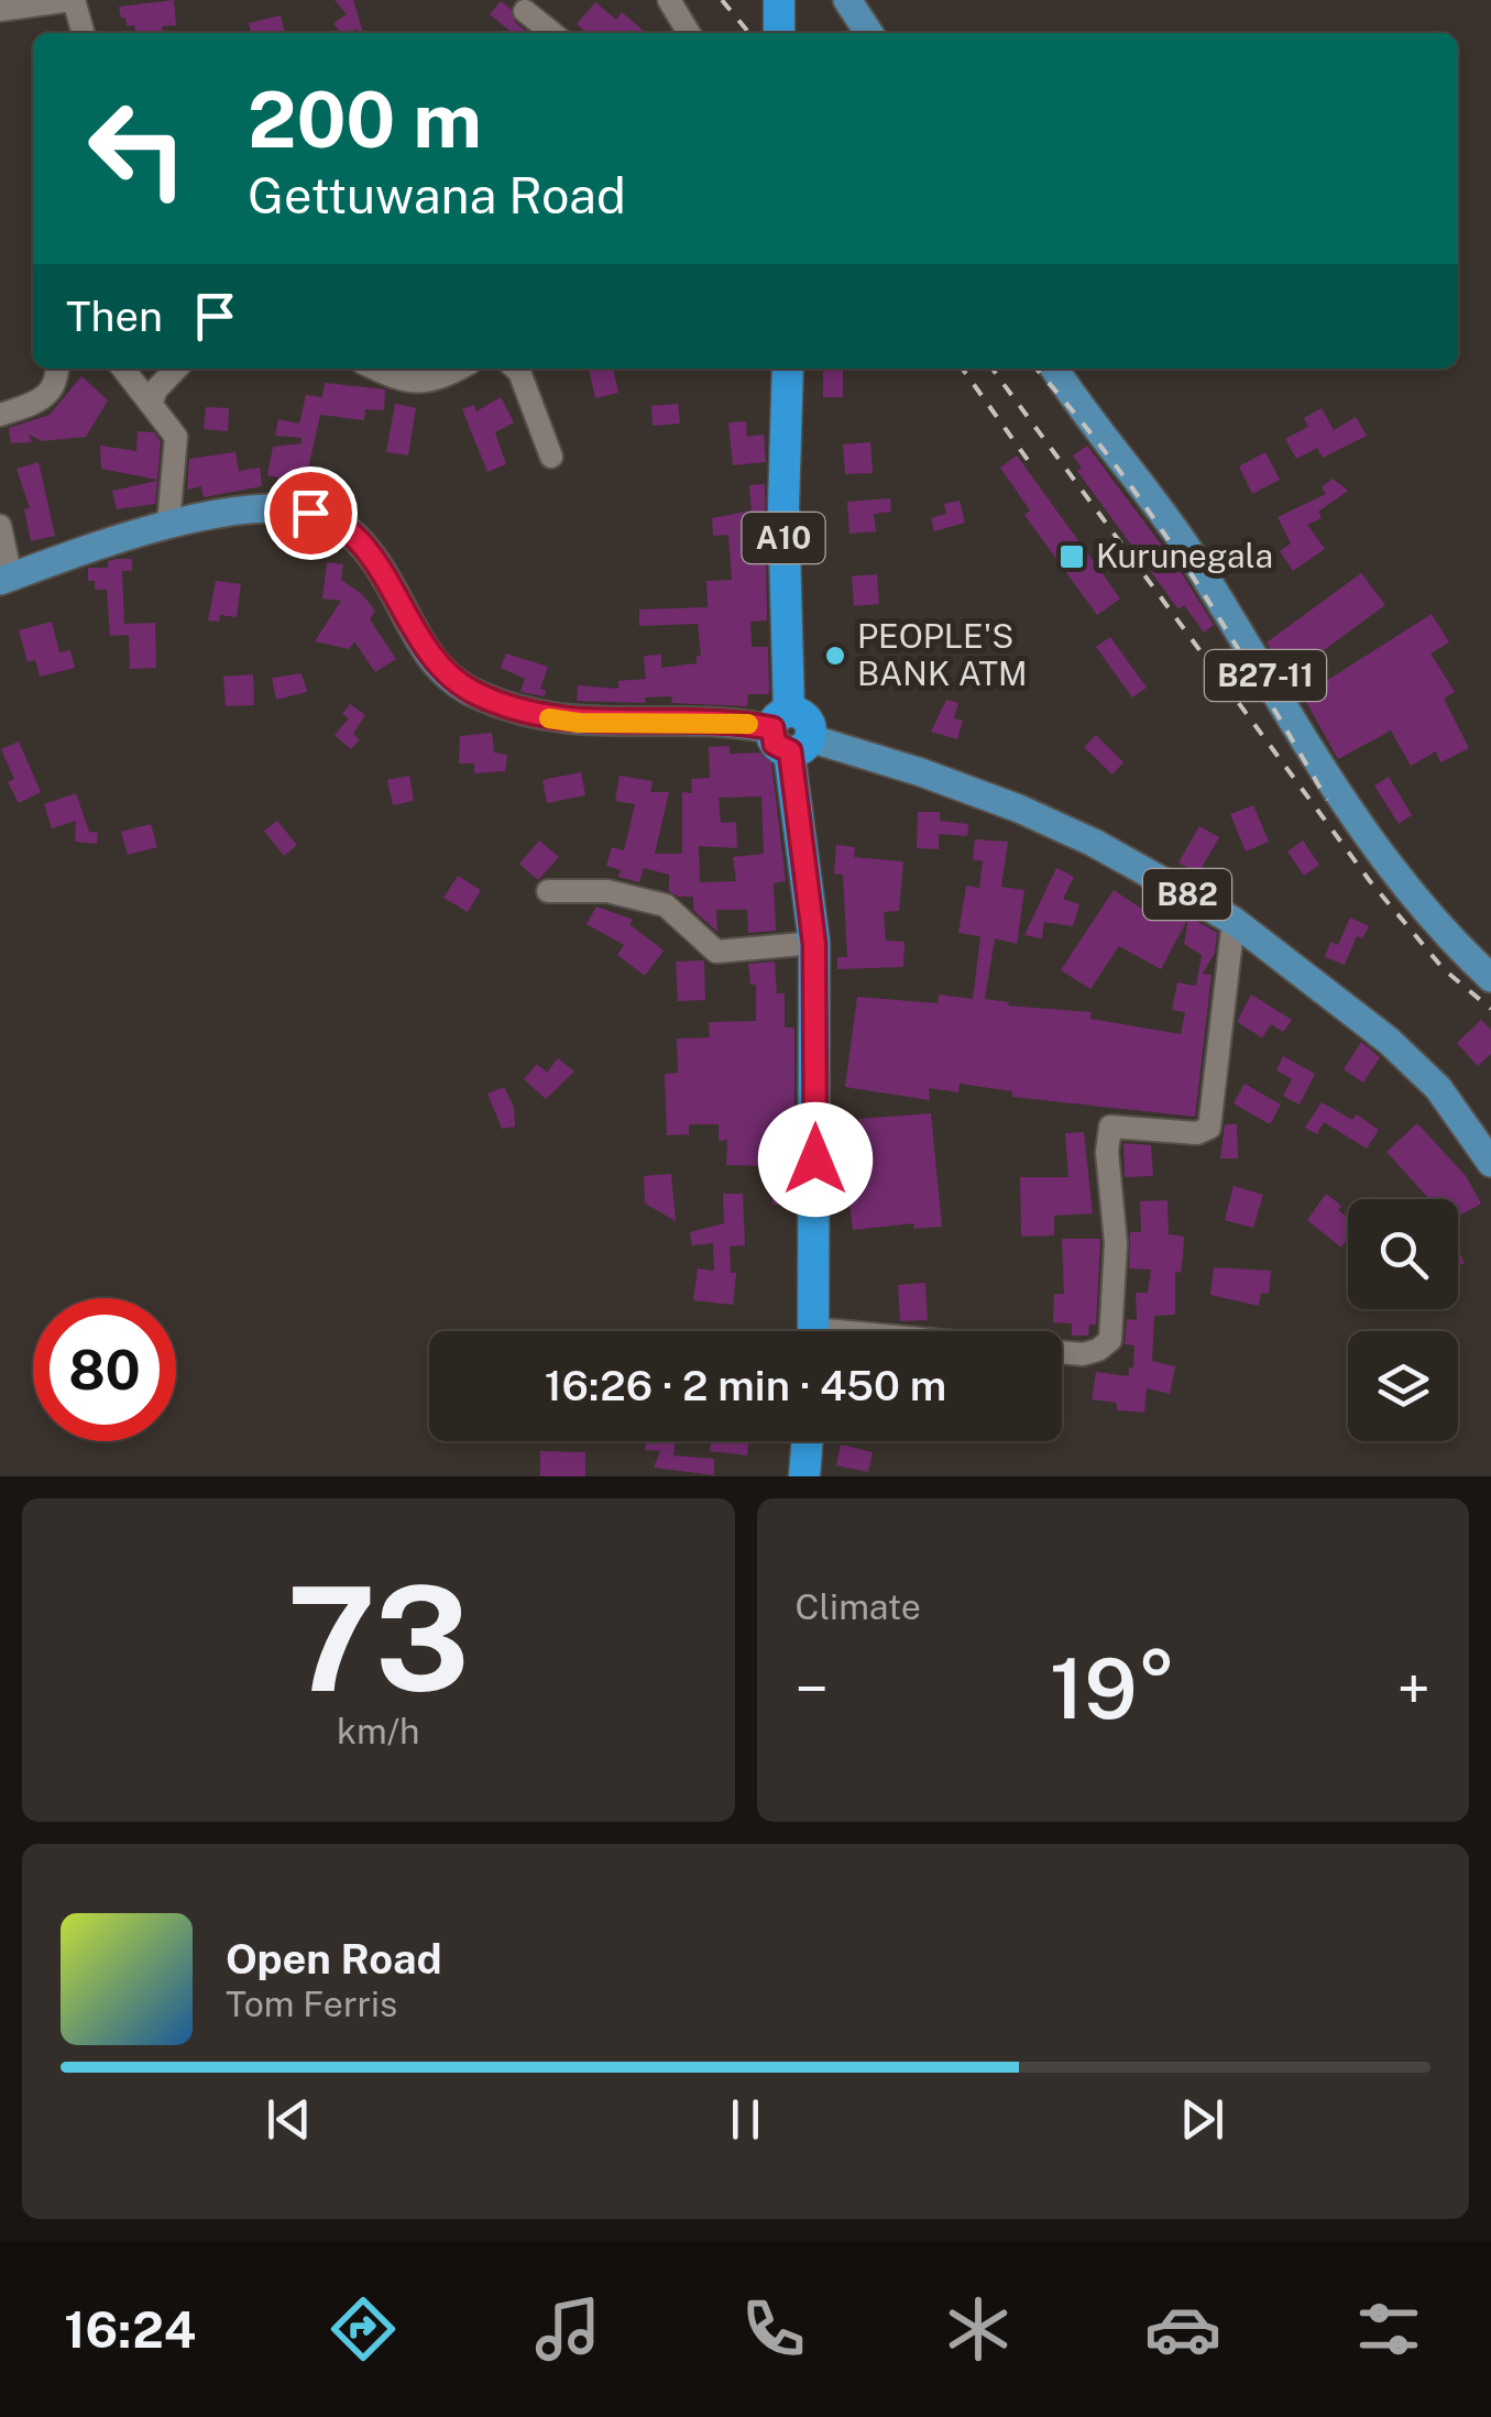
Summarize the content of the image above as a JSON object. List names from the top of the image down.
{
  "streets": {
    "highway": ["A10"],
    "main road": ["B27-11", "B82"]
  },
  "crossings": [
    ["A10", "B82"]
  ],
  "places": {
    "transit": ["Kurunegala"],
    "other": ["PEOPLE'S BANK ATM"]
  },
  "page": {
    "turn": ["200 m", "Gettuwana Road"],
    "then": "Then",
    "limit": "80",
    "trip": "16:26 · 2 min · 450 m",
    "tile": [
      ["73", "km/h"],
      "Climate"
    ],
    "heat": ["−", "19°", "+"],
    "song": ["Open Road", "Tom Ferris"],
    "tabs": "16:24"
  }
}
